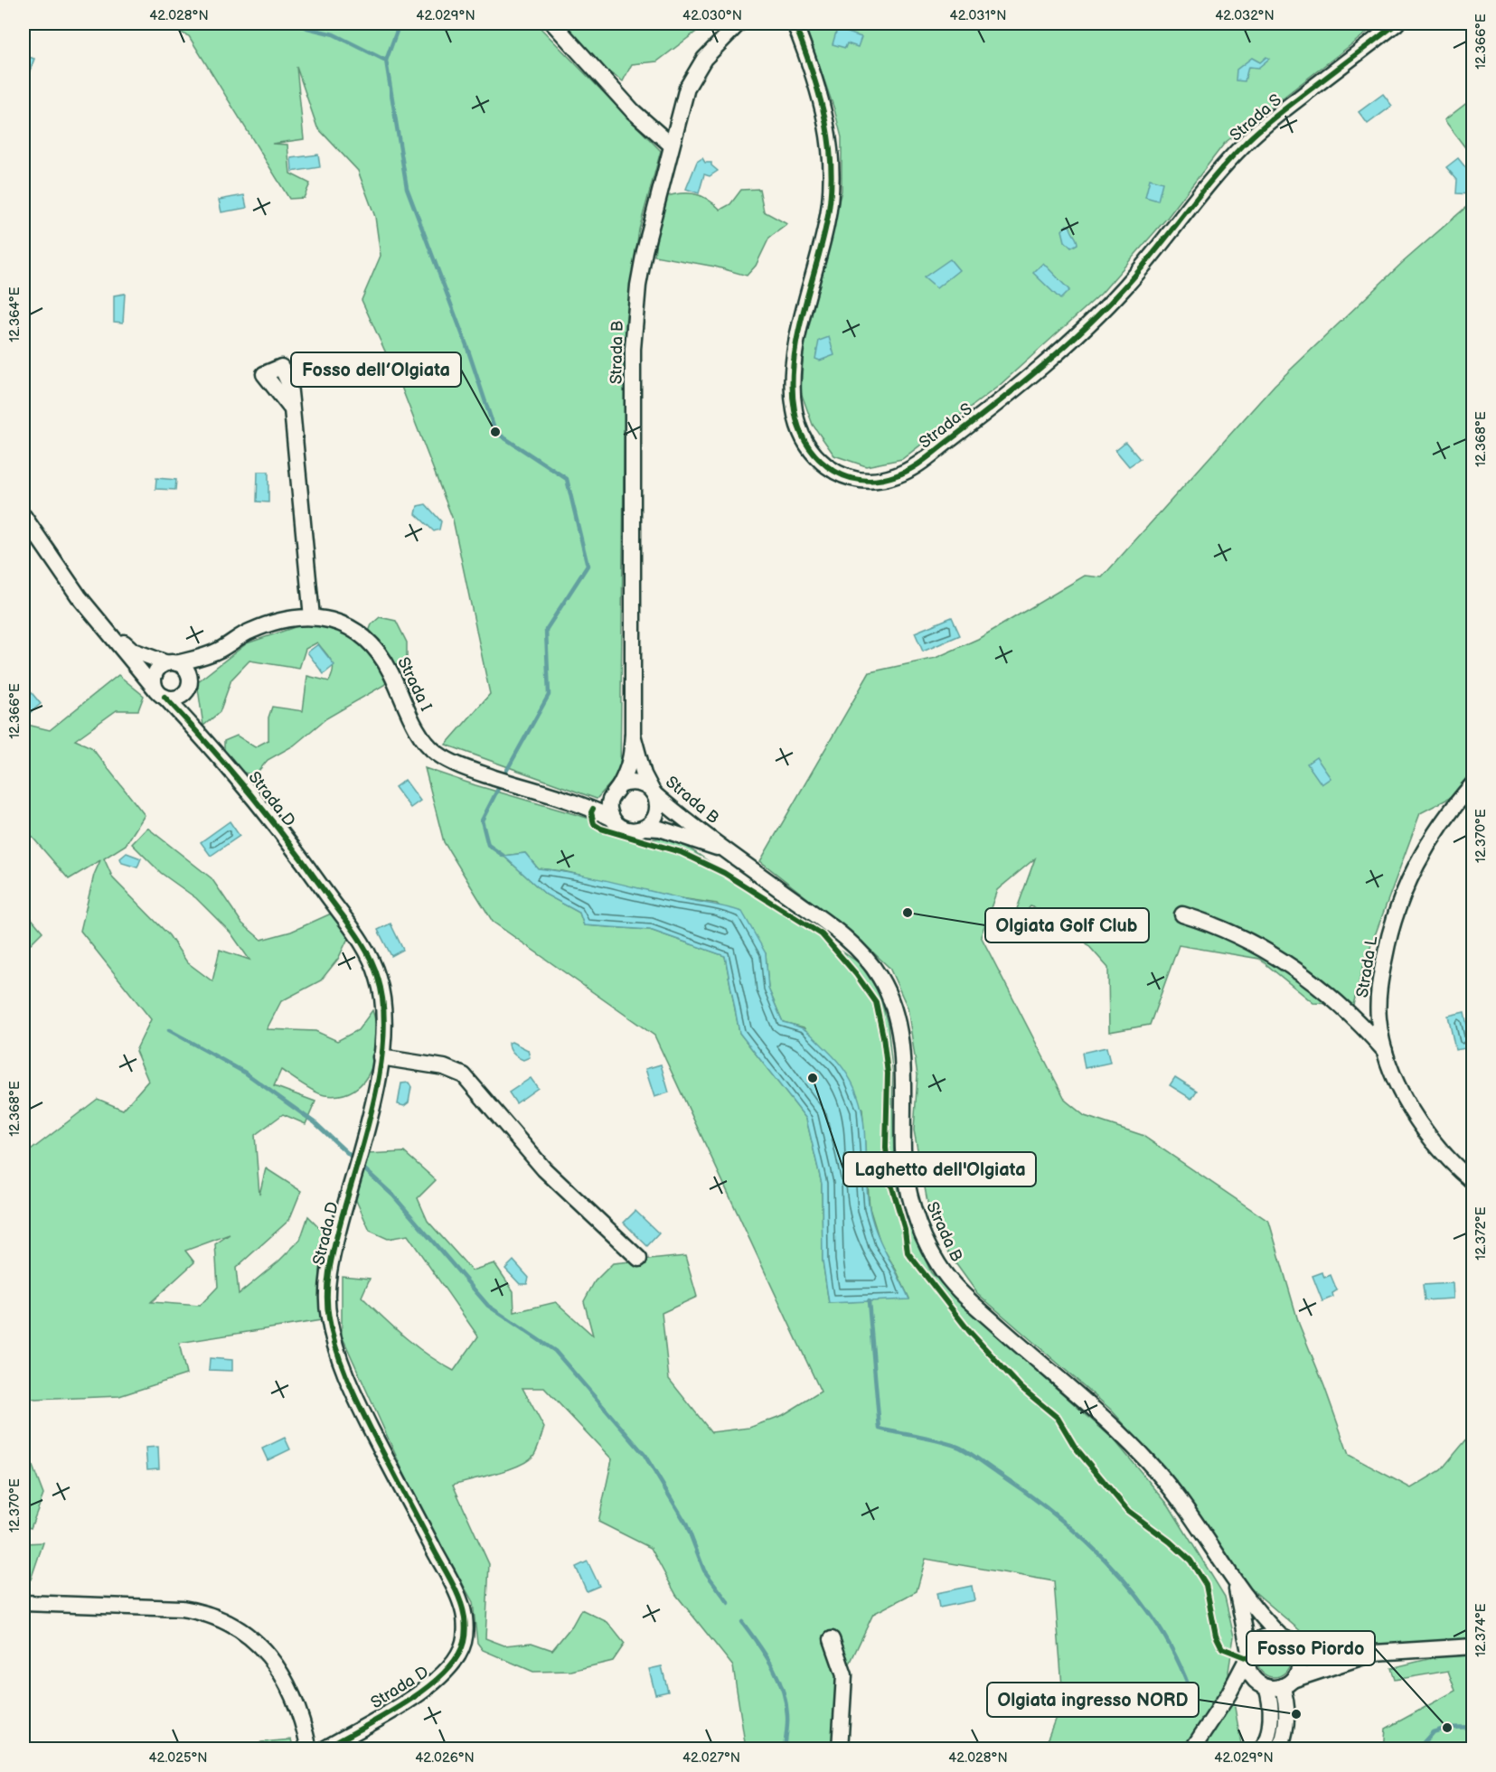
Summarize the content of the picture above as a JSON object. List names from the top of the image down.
{
  "streets": {
    "street": [
      "Strada S",
      "Strada B",
      "Strada I",
      "Strada D",
      "Strada L"
    ]
  },
  "crossings": [
    ["Strada B", "Strada I"],
    ["Strada I", "Strada D"]
  ],
  "places": [
    "Fosso dell’Olgiata",
    "Olgiata Golf Club",
    "Laghetto dell'Olgiata",
    "Olgiata ingresso NORD",
    "Fosso Piordo"
  ],
  "coordinates": [
    "42.028°N",
    "42.029°N",
    "42.030°N",
    "42.031°N",
    "42.032°N",
    "12.366°E",
    "12.364°E",
    "12.368°E",
    "12.370°E",
    "12.372°E",
    "12.374°E",
    "42.025°N",
    "42.026°N",
    "42.027°N"
  ]
}
